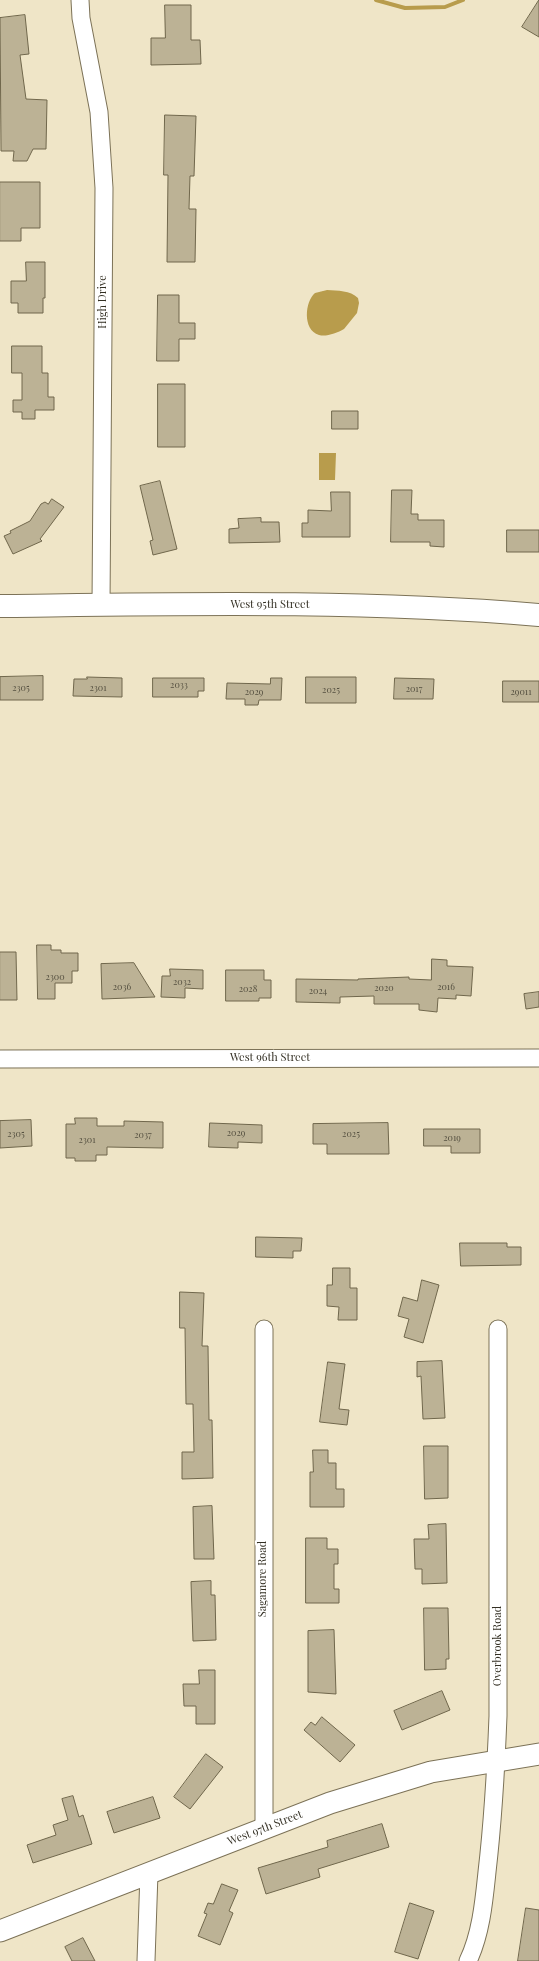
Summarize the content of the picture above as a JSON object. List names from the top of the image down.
{
  "streets": {
    "main road": ["West 95th Street"],
    "street": [
      "High Drive",
      "West 96th Street",
      "Sagamore Road",
      "Overbrook Road",
      "West 97th Street"
    ]
  },
  "crossings": [
    ["High Drive", "West 95th Street"],
    ["Sagamore Road", "West 97th Street"],
    ["Overbrook Road", "West 97th Street"]
  ],
  "house_numbers": [
    "2033",
    "2305",
    "2301",
    "2017",
    "2025",
    "2029",
    "29011",
    "2300",
    "2032",
    "2036",
    "2016",
    "2020",
    "2028",
    "2024",
    "2029",
    "2305",
    "2025",
    "2037",
    "2019",
    "2301"
  ]
}
